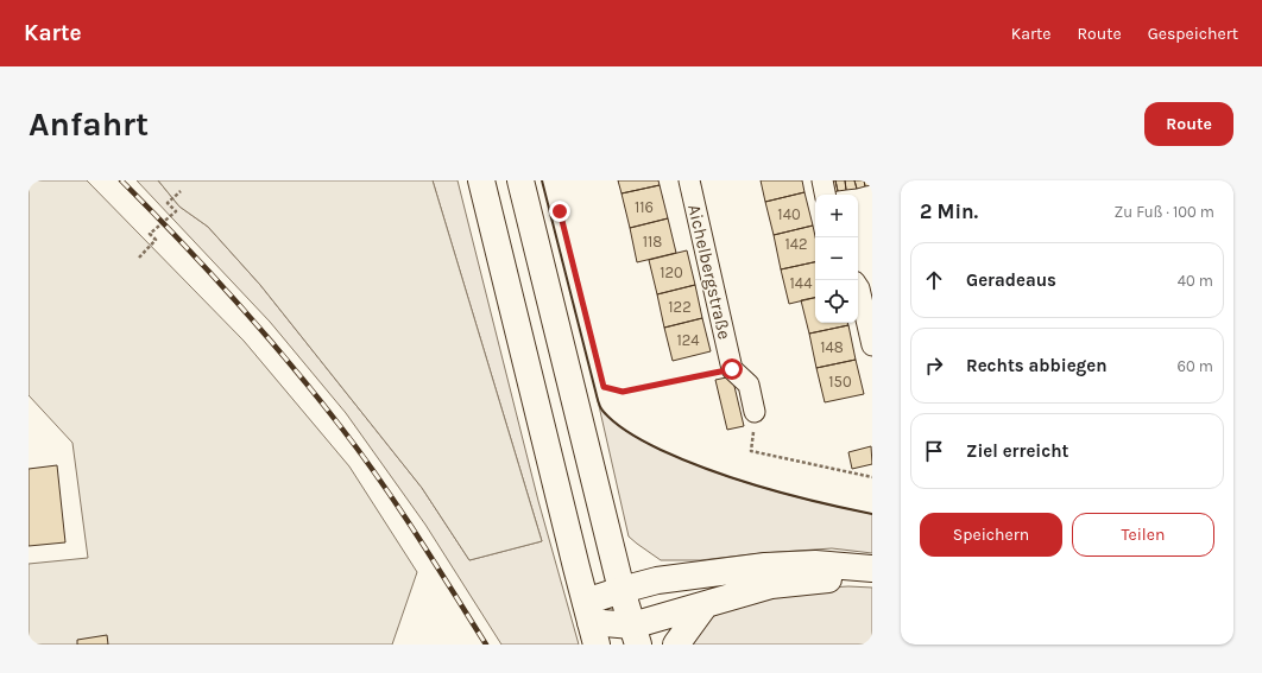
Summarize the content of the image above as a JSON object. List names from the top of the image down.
{
  "streets": {
    "street": ["Aichelbergstraße"]
  },
  "house_numbers": [
    "116",
    "140",
    "118",
    "142",
    "120",
    "144",
    "122",
    "124",
    "148",
    "150"
  ],
  "page": {
    "header": "Karte",
    "nav": ["Karte", "Route", "Gespeichert"],
    "buttons": [
      "Route",
      ["Speichern", "Teilen"]
    ],
    "title": "Anfahrt",
    "heading": ["2 Min.", "Zu Fuß · 100 m"],
    "map_buttons": ["+", "−"],
    "list": [
      ["Geradeaus", "40 m"],
      ["Rechts abbiegen", "60 m"],
      "Ziel erreicht"
    ]
  }
}
